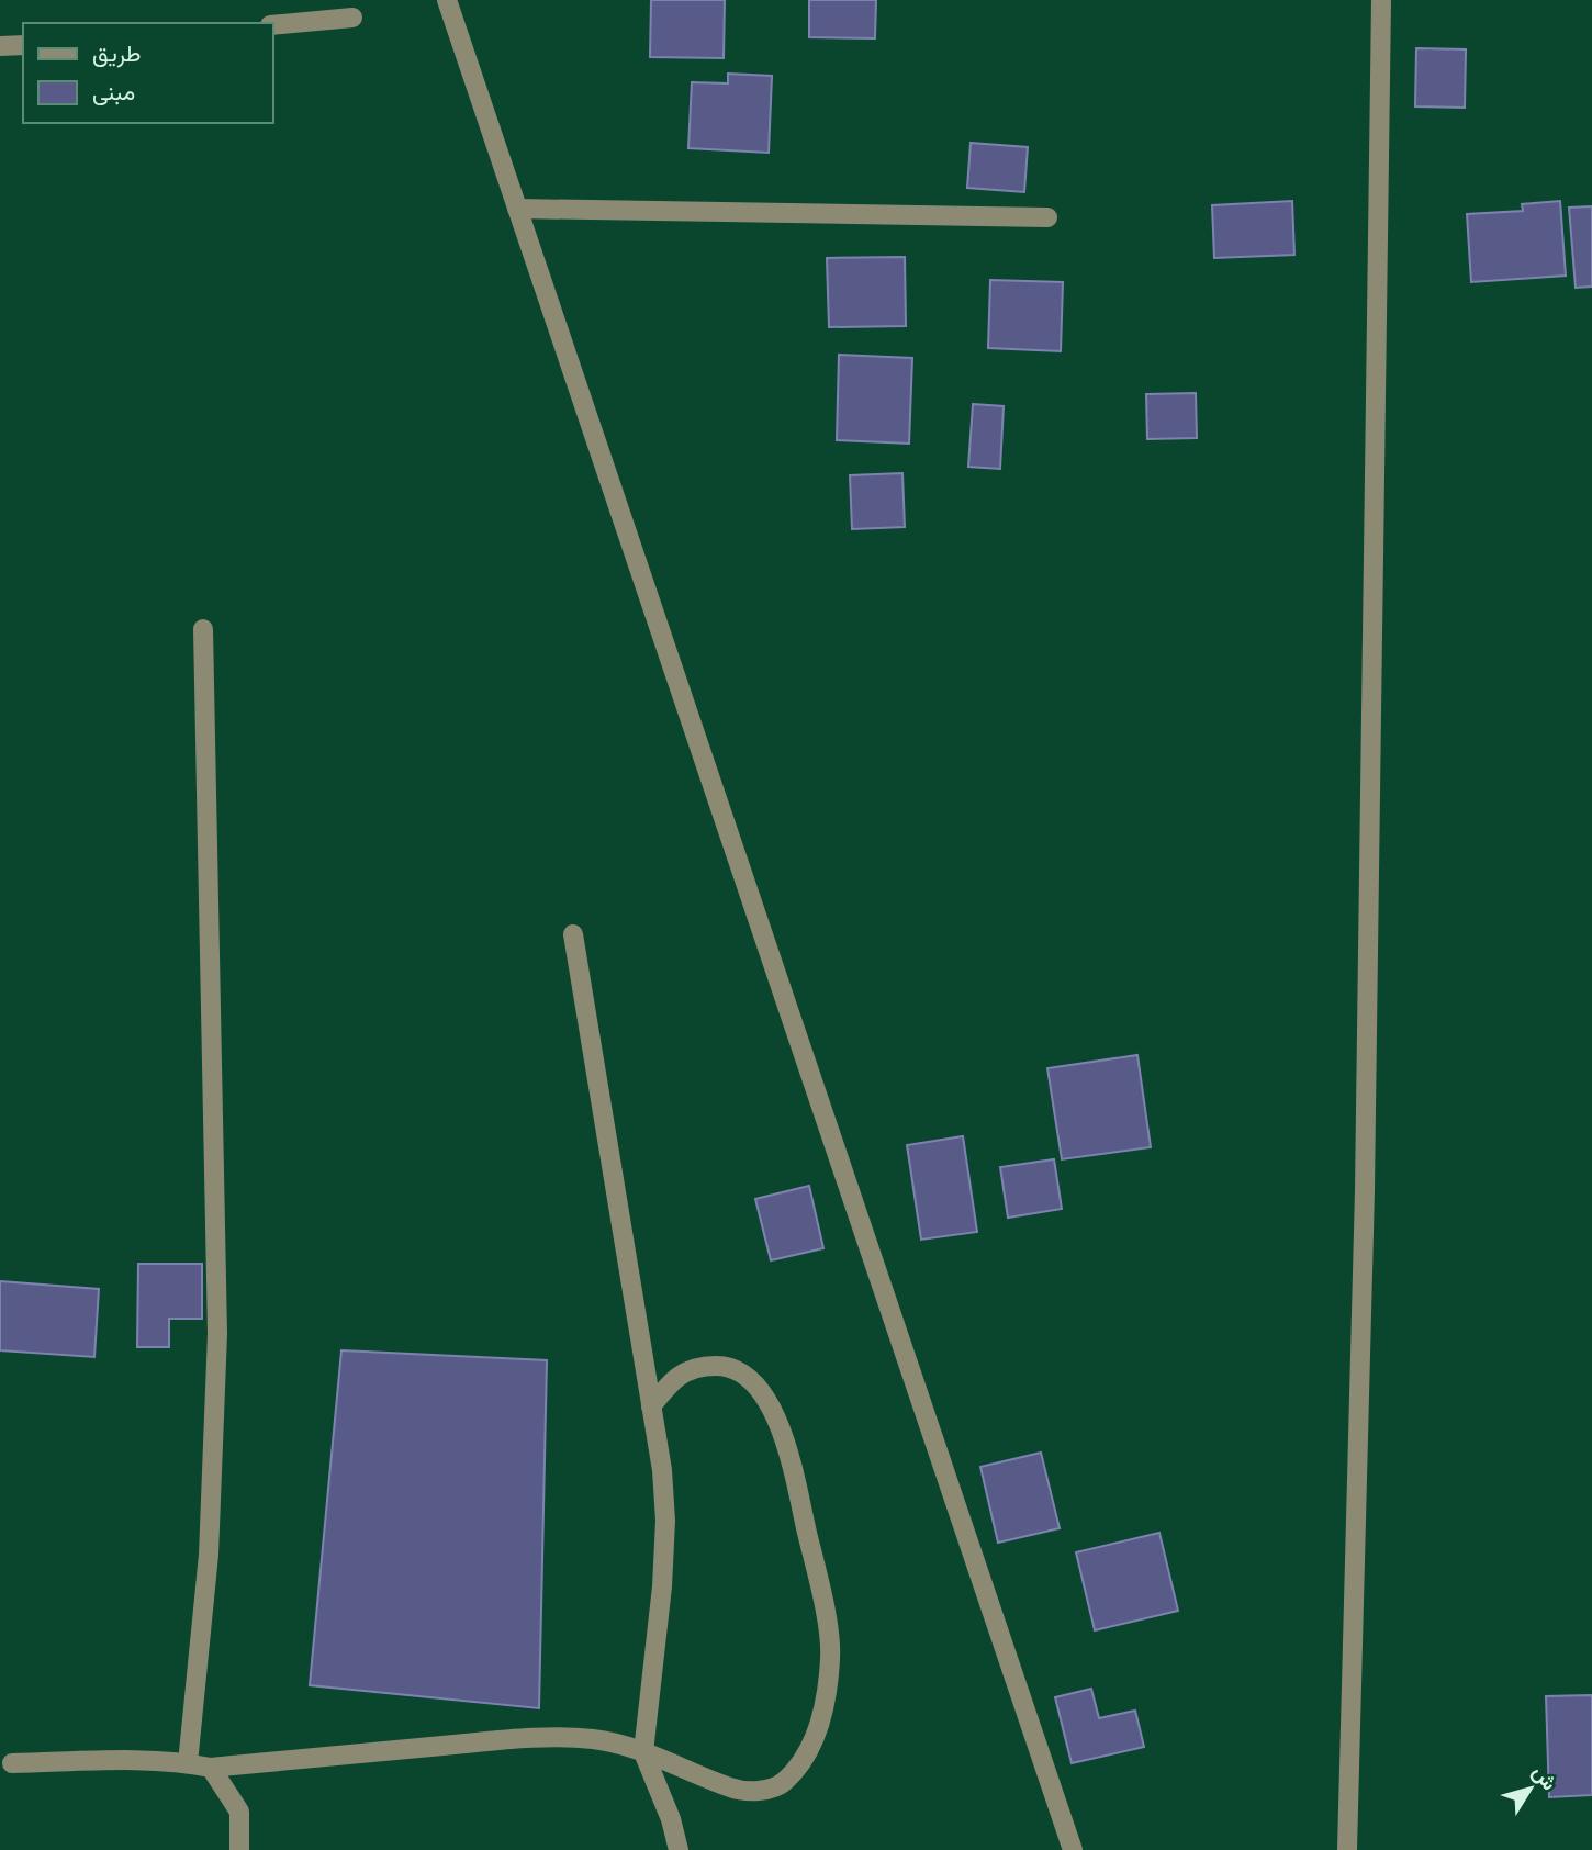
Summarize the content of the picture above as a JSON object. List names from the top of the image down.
{
  "legend": ["طريق", "مبنى"],
  "north": "top right"
}
